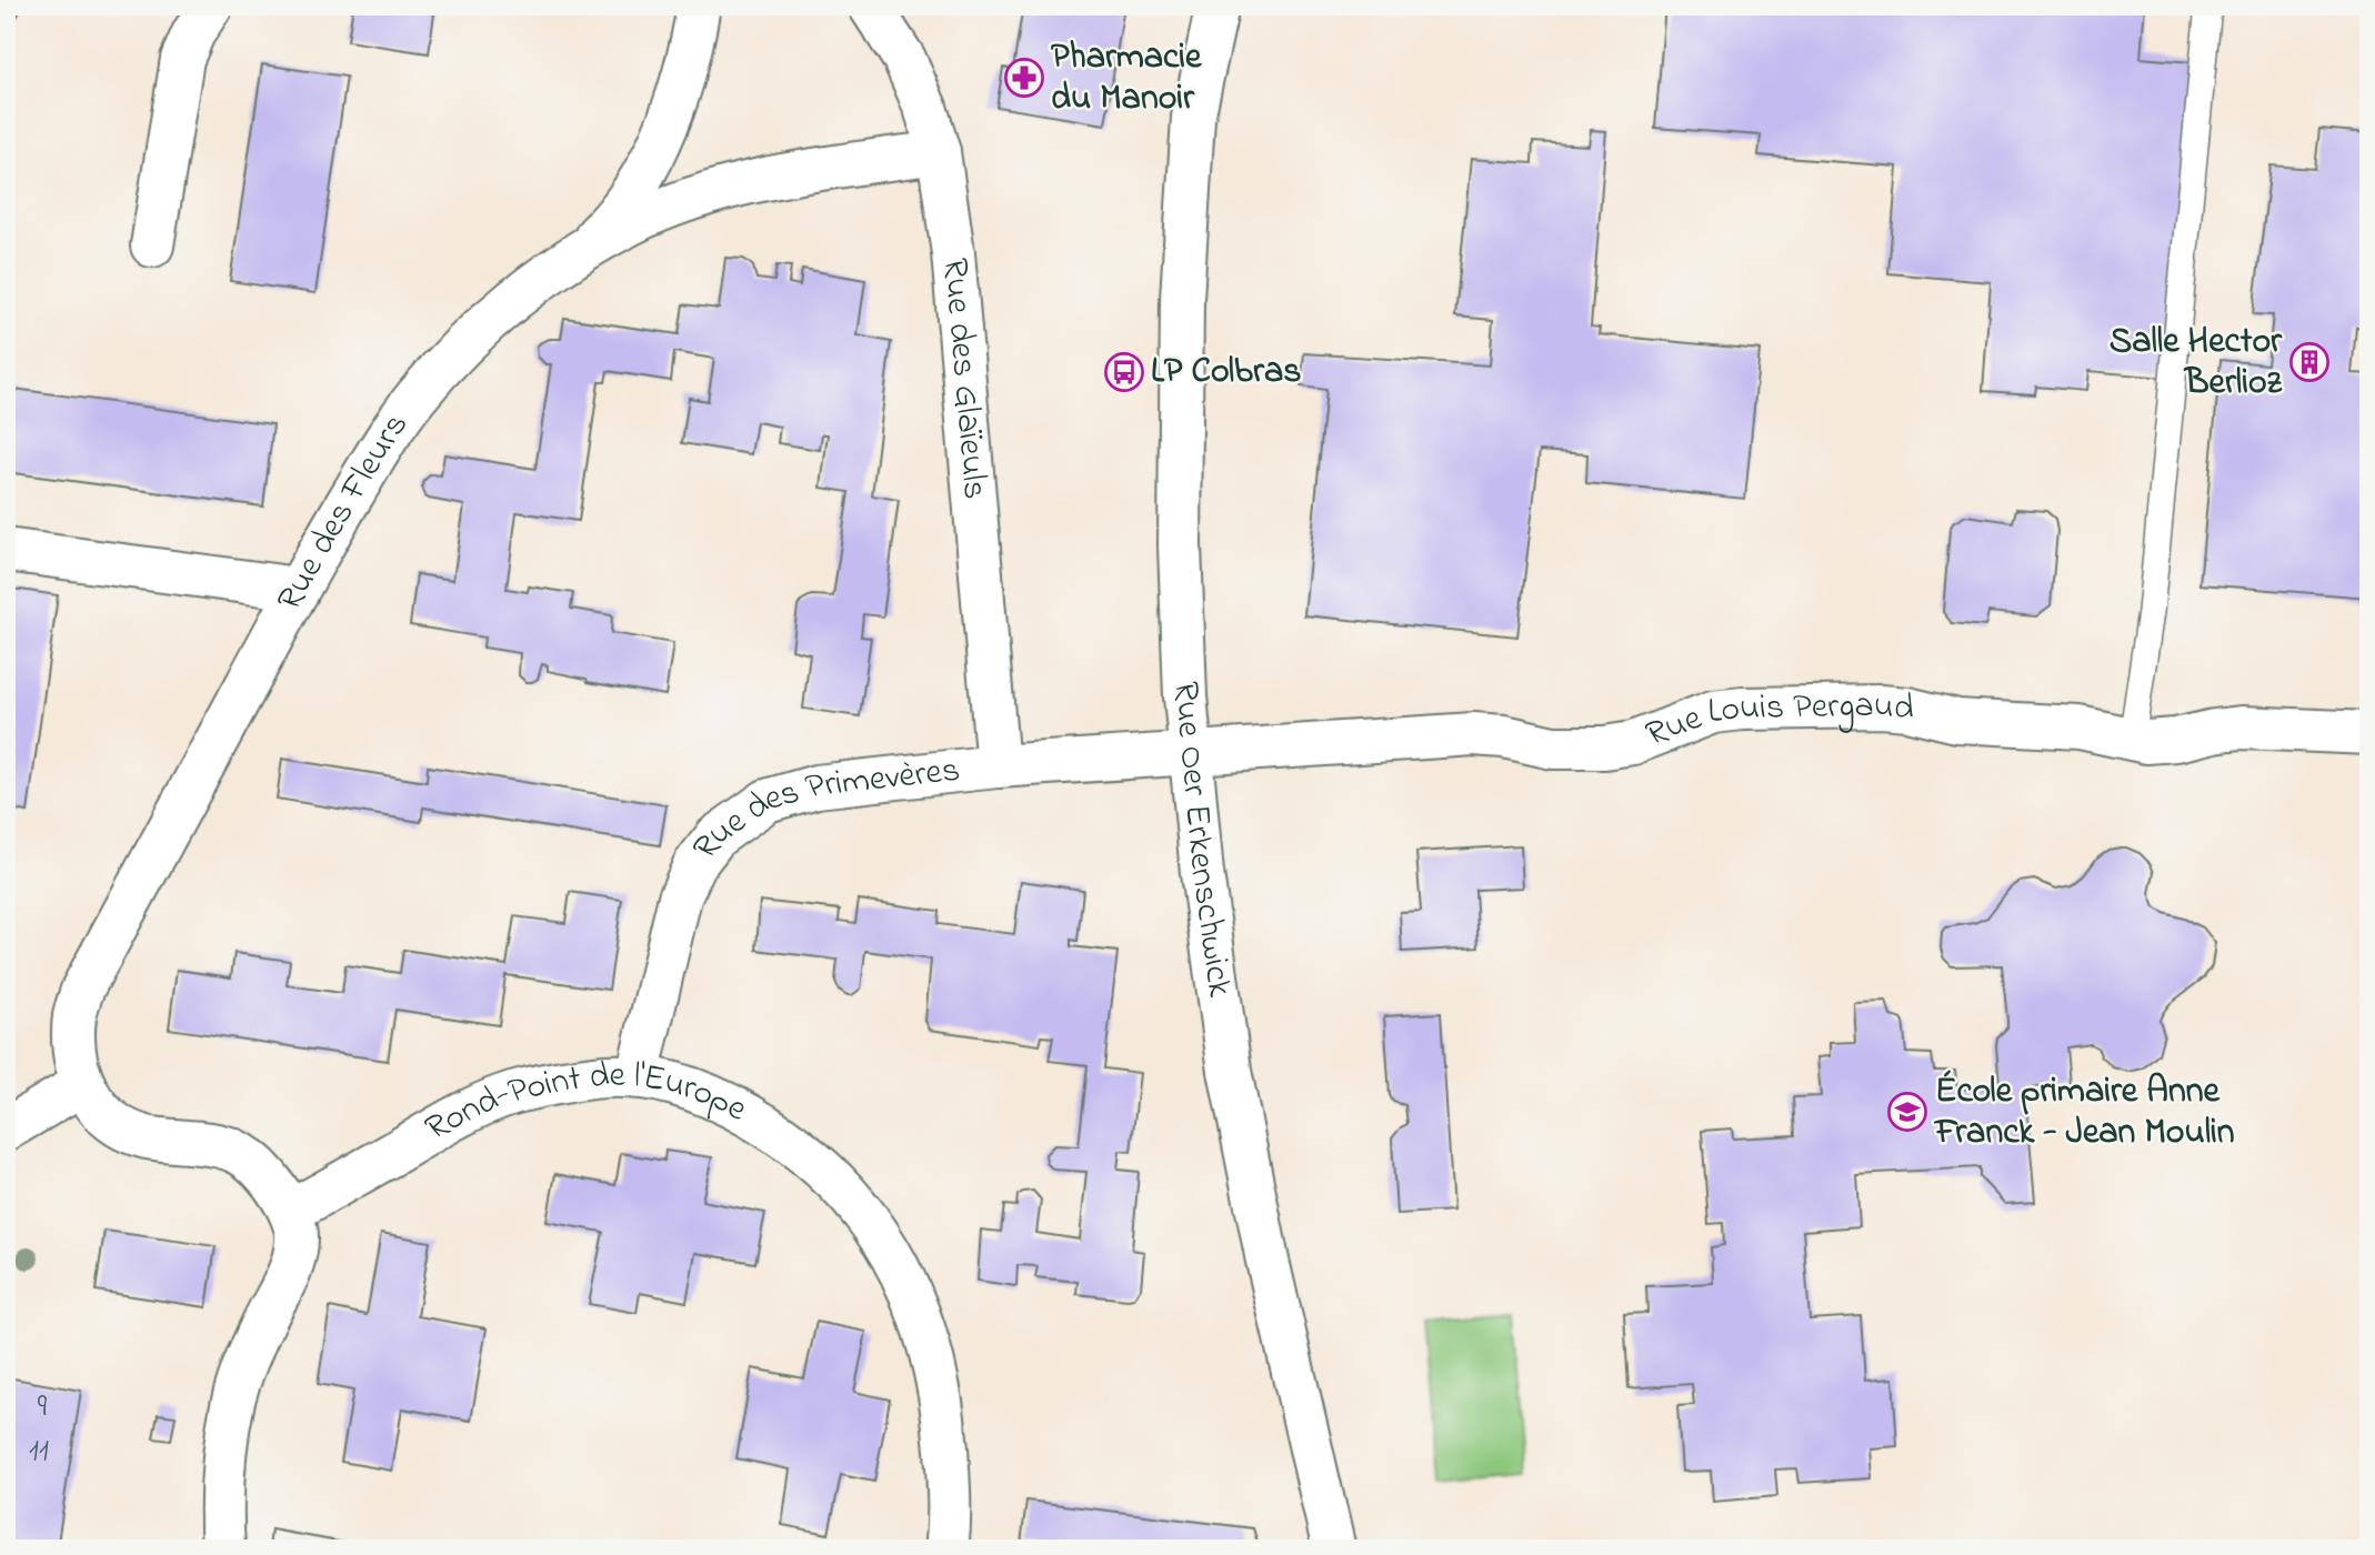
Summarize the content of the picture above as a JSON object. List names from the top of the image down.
{
  "streets": {
    "street": [
      "Rue des Glaïeuls",
      "Rue des Fleurs",
      "Rue Louis Pergaud",
      "Rue des Primevères",
      "Rue Oer Erkenschwick",
      "Rond-Point de l'Europe"
    ]
  },
  "crossings": [
    ["Rue des Glaïeuls", "Rue des Fleurs"],
    ["Rue des Glaïeuls", "Rue des Primevères"],
    ["Rue Louis Pergaud", "Rue des Primevères"],
    ["Rue Louis Pergaud", "Rue Oer Erkenschwick"],
    ["Rue des Primevères", "Rue Oer Erkenschwick"],
    ["Rue des Primevères", "Rond-Point de l'Europe"]
  ],
  "places": {
    "pharmacy": ["Pharmacie du Manoir"],
    "building": ["Salle Hector Berlioz"],
    "bus stop": ["LP Colbras"],
    "school or university": ["École primaire Anne Franck - Jean Moulin"]
  },
  "house_numbers": ["9", "11"]
}
